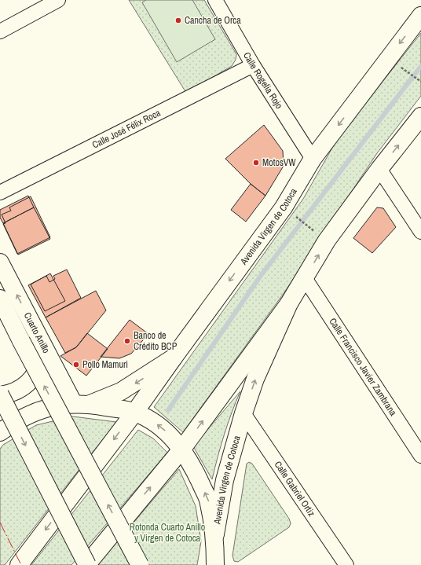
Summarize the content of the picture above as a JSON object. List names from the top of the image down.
{
  "streets": {
    "main road": ["Avenida Virgen de Cotoca", "Cuarto Anillo"],
    "street": [
      "Calle Rogelia Rojo",
      "Calle José Félix Roca",
      "Calle Francisco Javier Zambrana",
      "Calle Gabriel Ortiz"
    ]
  },
  "crossings": [
    ["Calle Rogelia Rojo", "Calle José Félix Roca"],
    ["Calle Rogelia Rojo", "Avenida Virgen de Cotoca"],
    ["Avenida Virgen de Cotoca", "Cuarto Anillo"],
    ["Avenida Virgen de Cotoca", "Calle Francisco Javier Zambrana"],
    ["Avenida Virgen de Cotoca", "Calle Gabriel Ortiz"]
  ],
  "parks": ["Rotonda Cuarto Anillo y Virgen de Cotoca"],
  "places": [
    "Cancha de Orca",
    "MotosVW",
    "Banco de Crédito BCP",
    "Pollo Mamuri"
  ]
}
